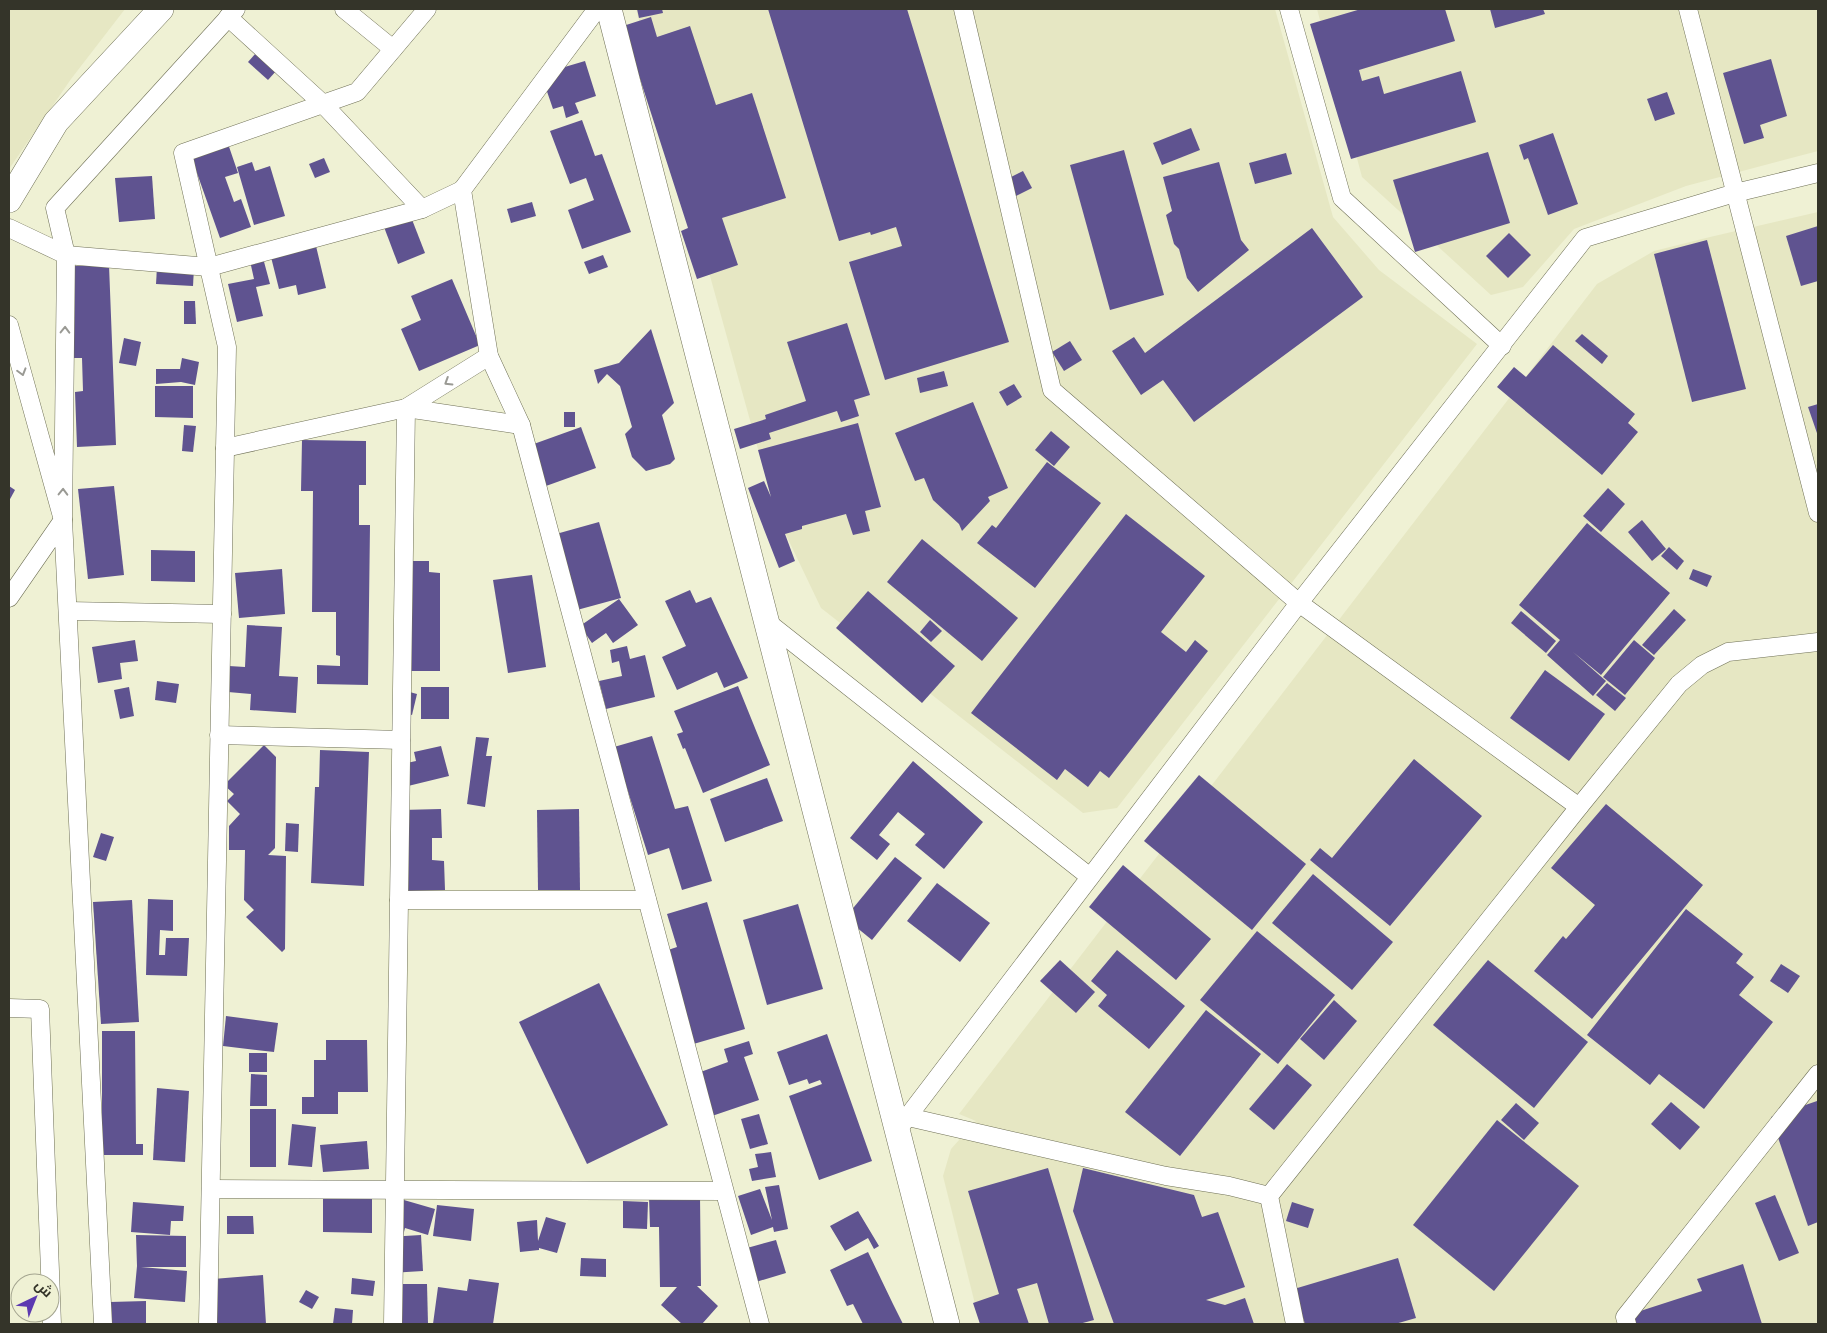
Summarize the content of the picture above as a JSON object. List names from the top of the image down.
{
  "north": "top right"
}
